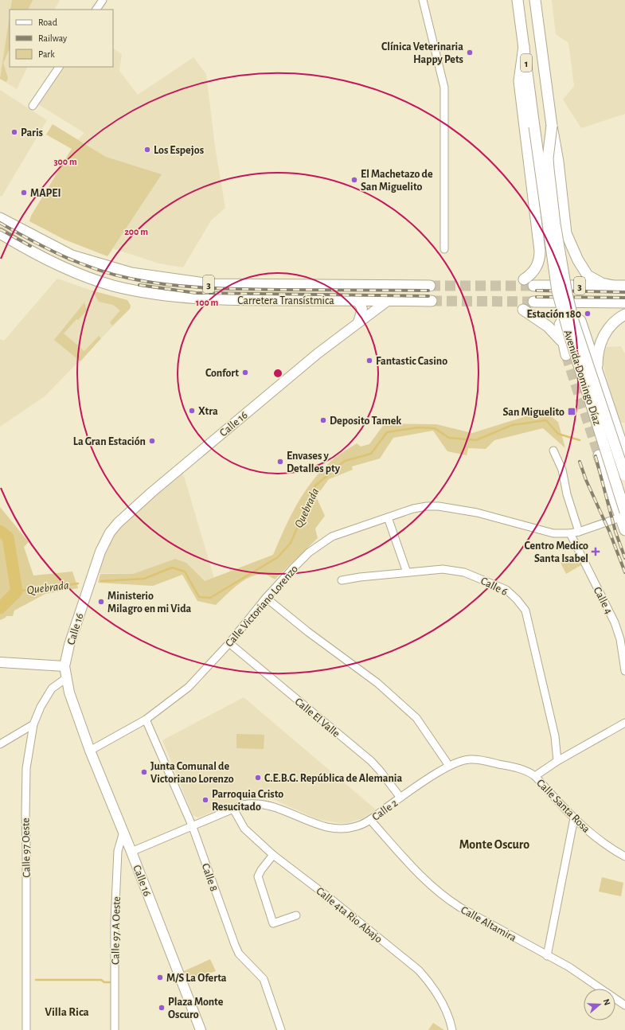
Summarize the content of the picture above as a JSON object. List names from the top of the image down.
{
  "streets": {
    "main road": [
      "1",
      "3",
      "Carretera Transístmica",
      "Avenida Domingo Díaz",
      "Calle 16"
    ],
    "street": [
      "Calle 6",
      "Calle 4",
      "Calle Victoriano Lorenzo",
      "Calle El Valle",
      "Calle Santa Rosa",
      "Calle 2",
      "Calle 97 Oeste",
      "Calle 8",
      "Calle 4ta Rio Abajo",
      "Calle Altamira",
      "Calle 97 A Oeste"
    ]
  },
  "crossings": [
    ["1", "Avenida Domingo Díaz"],
    ["Carretera Transístmica", "Calle 16"],
    ["Avenida Domingo Díaz", "Calle Victoriano Lorenzo"],
    ["Calle 16", "Calle Victoriano Lorenzo"],
    ["Calle 16", "Calle 2"],
    ["Calle 16", "Calle 97 Oeste"],
    ["Calle 16", "Calle 97 A Oeste"],
    ["Calle 4", "Calle Victoriano Lorenzo"],
    ["Calle Victoriano Lorenzo", "Calle El Valle"],
    ["Calle Victoriano Lorenzo", "Calle 8"],
    ["Calle El Valle", "Calle 2"],
    ["Calle Santa Rosa", "Calle 2"],
    ["Calle 2", "Calle 8"],
    ["Calle 2", "Calle 4ta Rio Abajo"],
    ["Calle 2", "Calle Altamira"]
  ],
  "districts": ["Monte Oscuro", "Villa Rica"],
  "water": ["Quebrada"],
  "places": {
    "other": [
      "Clínica Veterinaria Happy Pets",
      "Paris",
      "Los Espejos",
      "El Machetazo de San Miguelito",
      "MAPEI",
      "Estación 180",
      "Fantastic Casino",
      "Confort",
      "Xtra",
      "Deposito Tamek",
      "La Gran Estación",
      "Envases y Detalles pty",
      "Ministerio Milagro en mi Vida",
      "Junta Comunal de Victoriano Lorenzo",
      "C.E.B.G. República de Alemania",
      "Parroquia Cristo Resucitado",
      "M/S La Oferta",
      "Plaza Monte Oscuro"
    ],
    "transit": ["San Miguelito"],
    "health": ["Centro Medico Santa Isabel"]
  },
  "legend": ["Road", "Railway", "Park"],
  "north": "right",
  "rings": ["300 m", "200 m", "100 m"]
}
